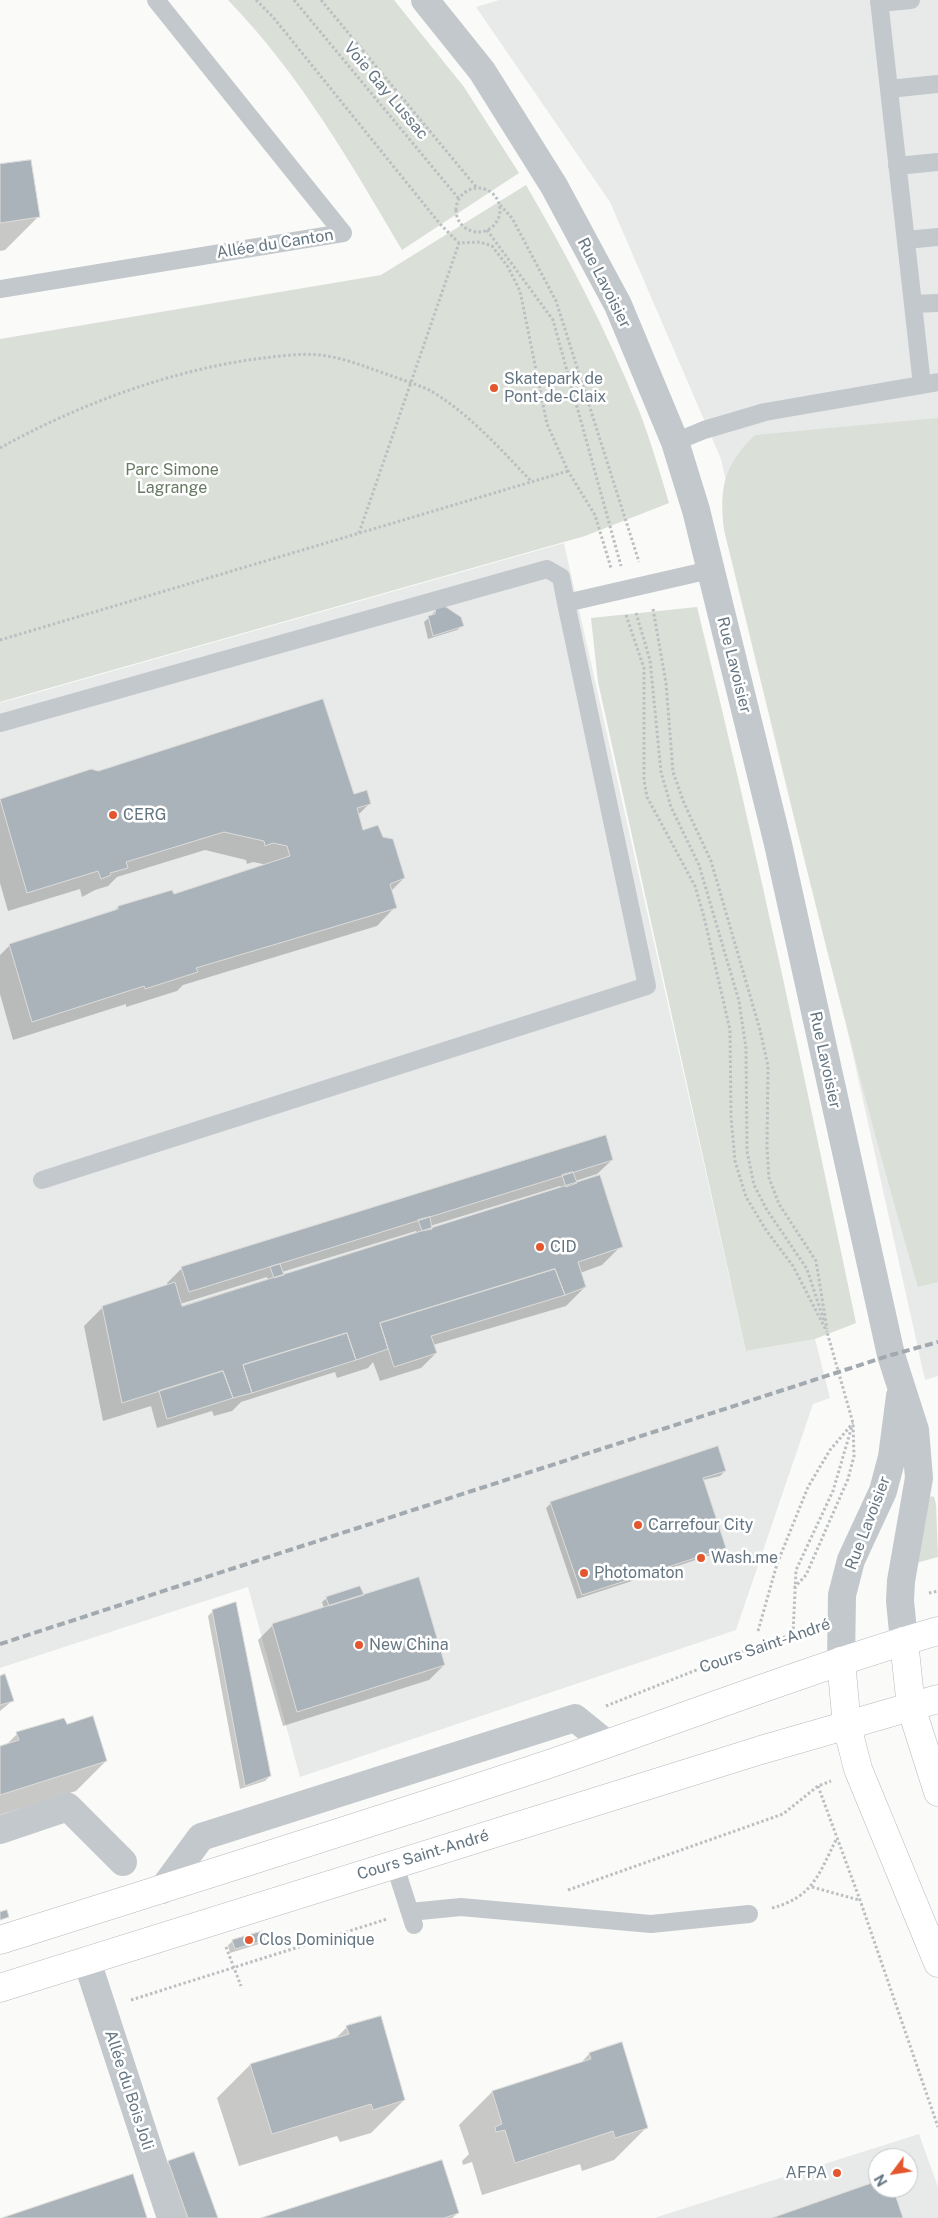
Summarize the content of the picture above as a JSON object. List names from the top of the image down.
{
  "streets": {
    "main road": ["Cours Saint-André"],
    "street": ["Rue Lavoisier", "Allée du Bois Joli"],
    "lane": ["Allée du Canton"],
    "path": ["Voie Gay Lussac"]
  },
  "crossings": [
    ["Rue Lavoisier", "Cours Saint-André"],
    ["Cours Saint-André", "Allée du Bois Joli"]
  ],
  "parks": ["Parc Simone Lagrange"],
  "places": [
    "Skatepark de Pont-de-Claix",
    "CERG",
    "CID",
    "Carrefour City",
    "Wash.me",
    "Photomaton",
    "New China",
    "Clos Dominique",
    "AFPA"
  ],
  "north": "bottom left"
}
